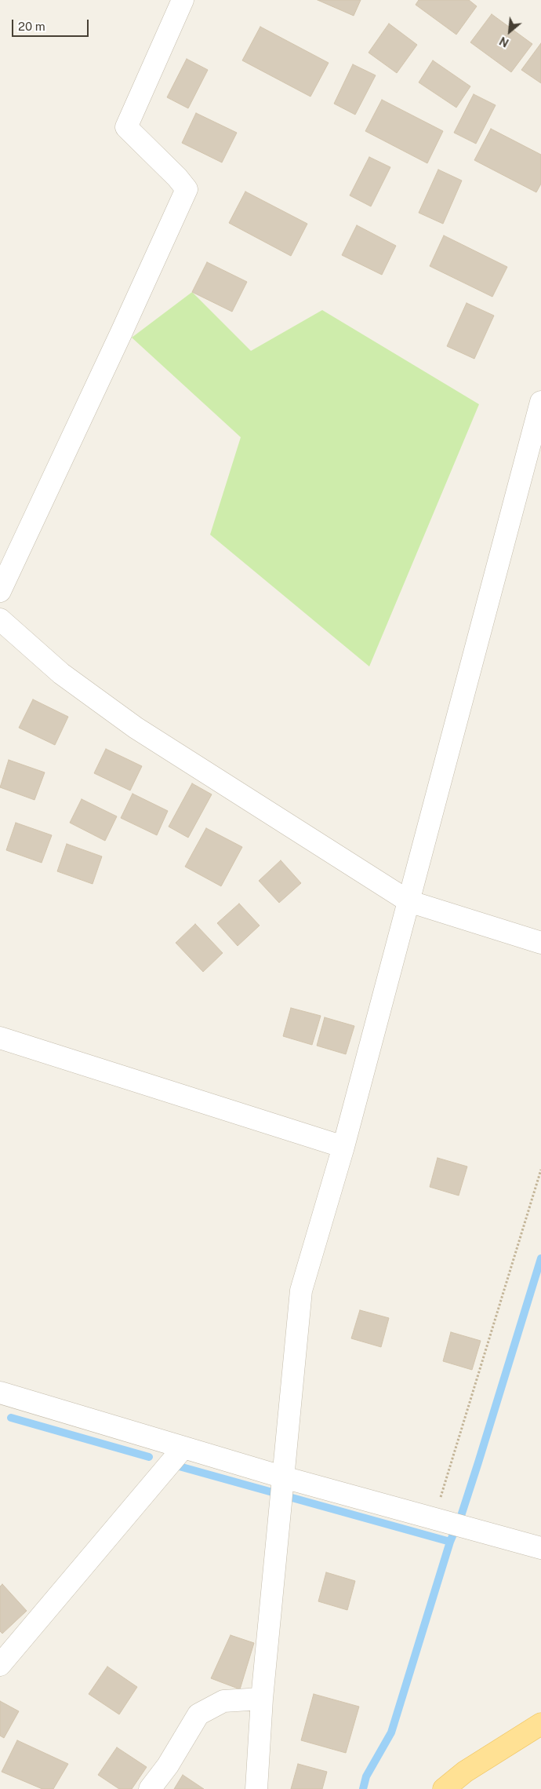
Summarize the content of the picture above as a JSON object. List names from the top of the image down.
{
  "scale_bar": "20 m",
  "north": "bottom left"
}
